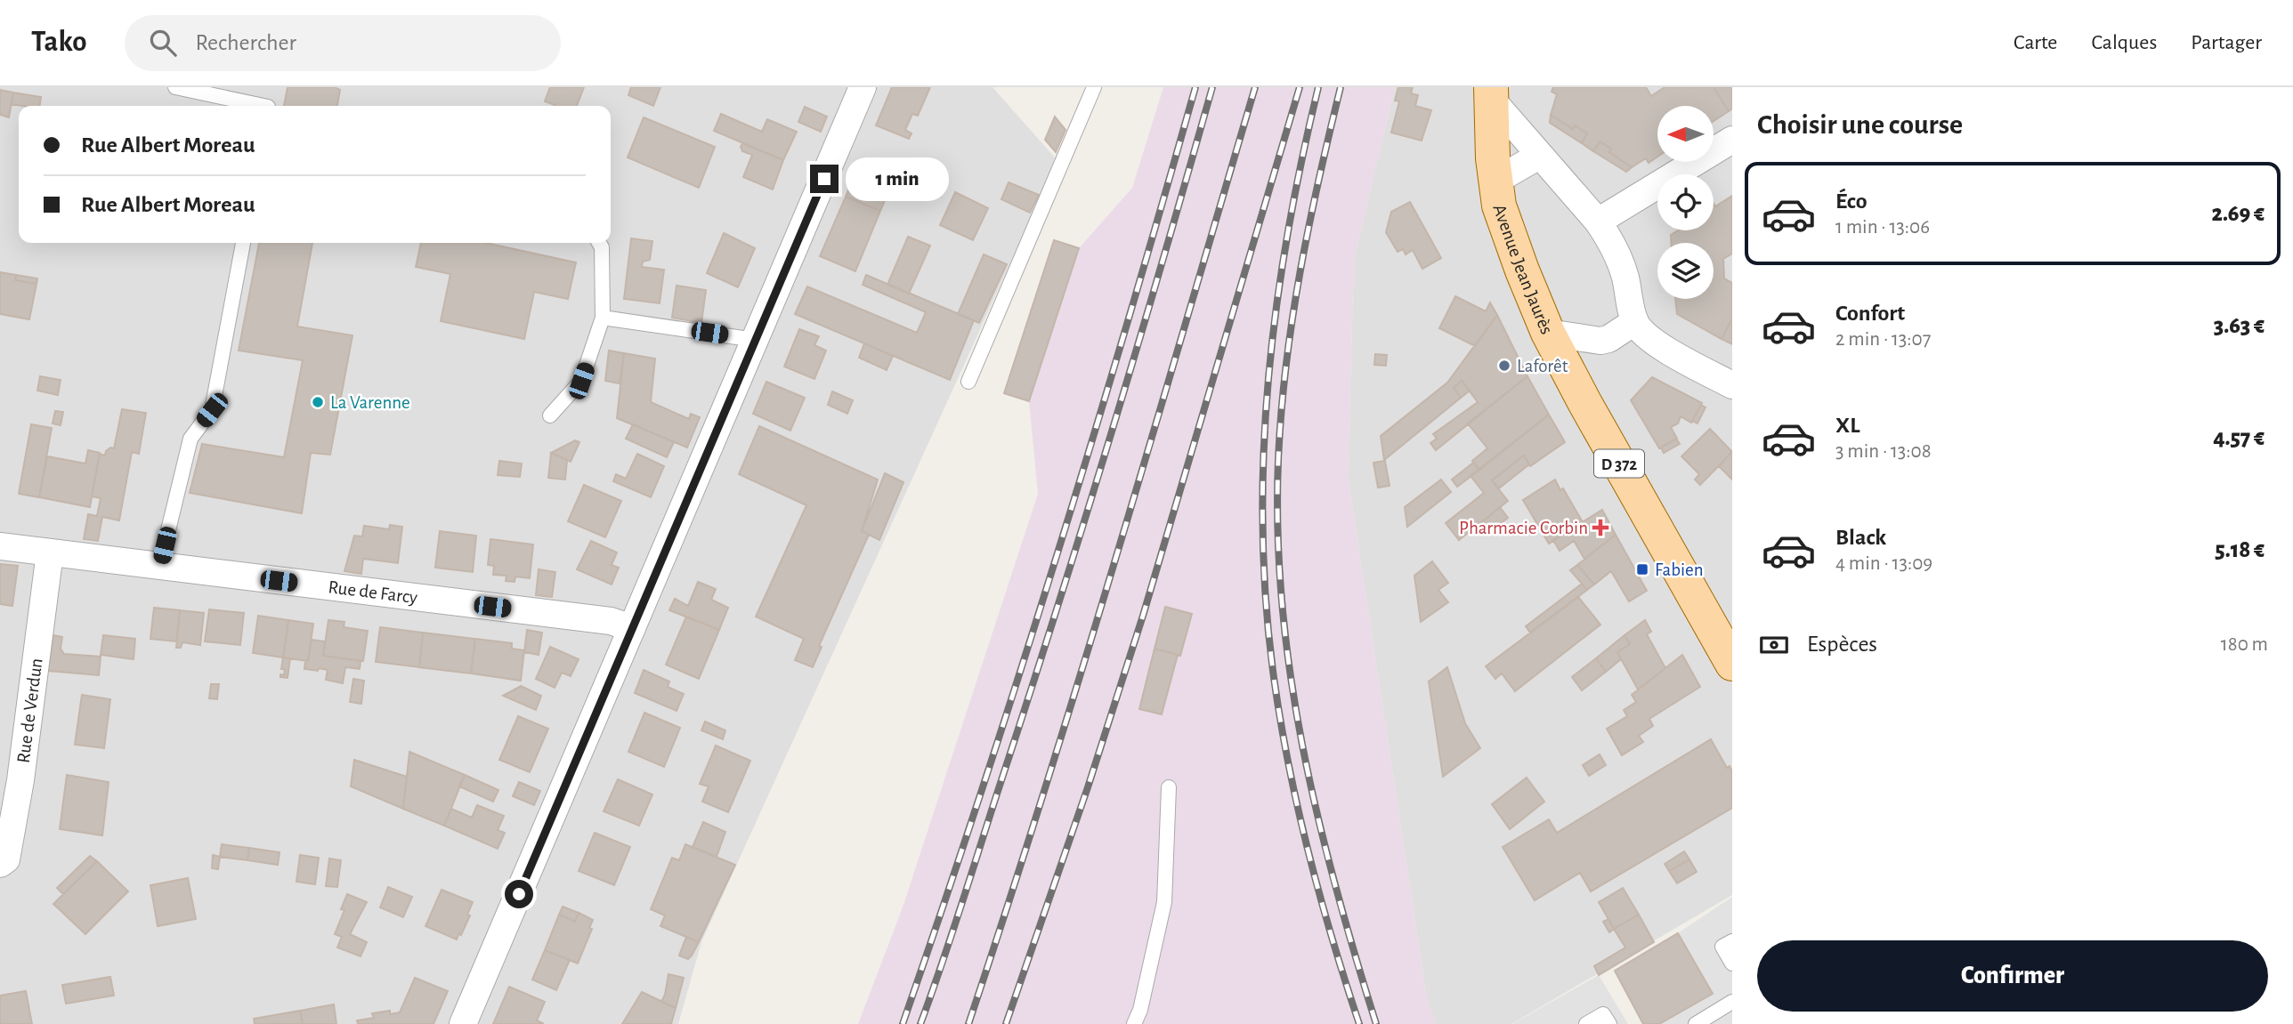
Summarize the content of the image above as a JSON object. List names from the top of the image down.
{
  "streets": {
    "main road": ["Avenue Jean Jaurès", "D 372"],
    "street": ["Rue de Farcy", "Rue de Verdun"]
  },
  "crossings": [
    ["Rue de Farcy", "Rue de Verdun"]
  ],
  "places": {
    "other": ["Laforêt", "La Varenne"],
    "health": ["Pharmacie Corbin"],
    "transit": ["Fabien"]
  },
  "north": "left",
  "page": {
    "header": "Tako",
    "search": "Rechercher",
    "nav": ["Carte", "Calques", "Partager"],
    "heading": "Choisir une course",
    "banner": ["Rue Albert Moreau", "Rue Albert Moreau"],
    "bubble": "1 min",
    "list": [
      {
        "name": "Éco",
        "note": "1 min · 13:06",
        "value": "2.69 €"
      },
      {
        "name": "Confort",
        "note": "2 min · 13:07",
        "value": "3.63 €"
      },
      {
        "name": "XL",
        "note": "3 min · 13:08",
        "value": "4.57 €"
      },
      {
        "name": "Black",
        "note": "4 min · 13:09",
        "value": "5.18 €"
      }
    ],
    "pay": ["Espèces", "180 m"],
    "buttons": "Confirmer"
  }
}
